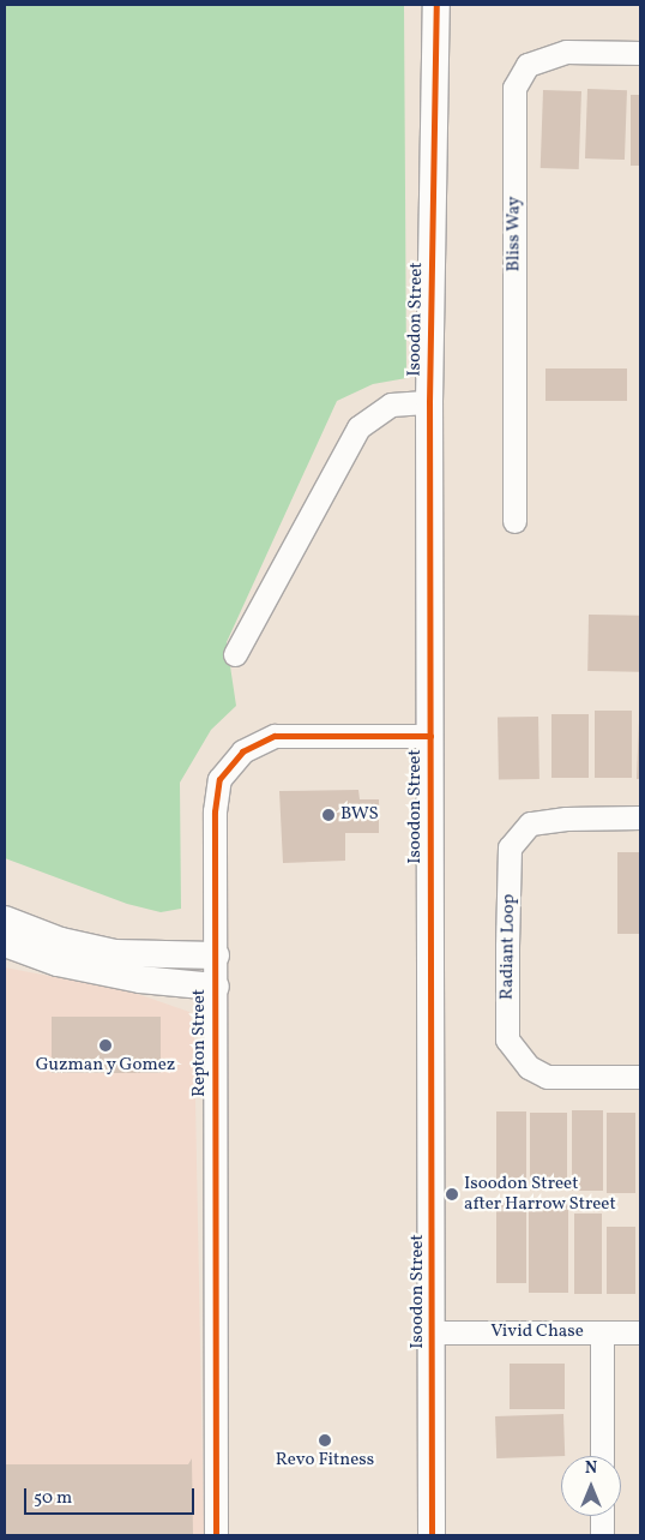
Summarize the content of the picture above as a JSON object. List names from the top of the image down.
{
  "streets": {
    "street": [
      "Bliss Way",
      "Isoodon Street",
      "Radiant Loop",
      "Repton Street",
      "Vivid Chase"
    ]
  },
  "crossings": [
    ["Isoodon Street", "Repton Street"],
    ["Isoodon Street", "Vivid Chase"]
  ],
  "places": [
    "BWS",
    "Guzman y Gomez",
    "Isoodon Street after Harrow Street",
    "Revo Fitness"
  ],
  "scale_bar": "50 m",
  "north": "top"
}
